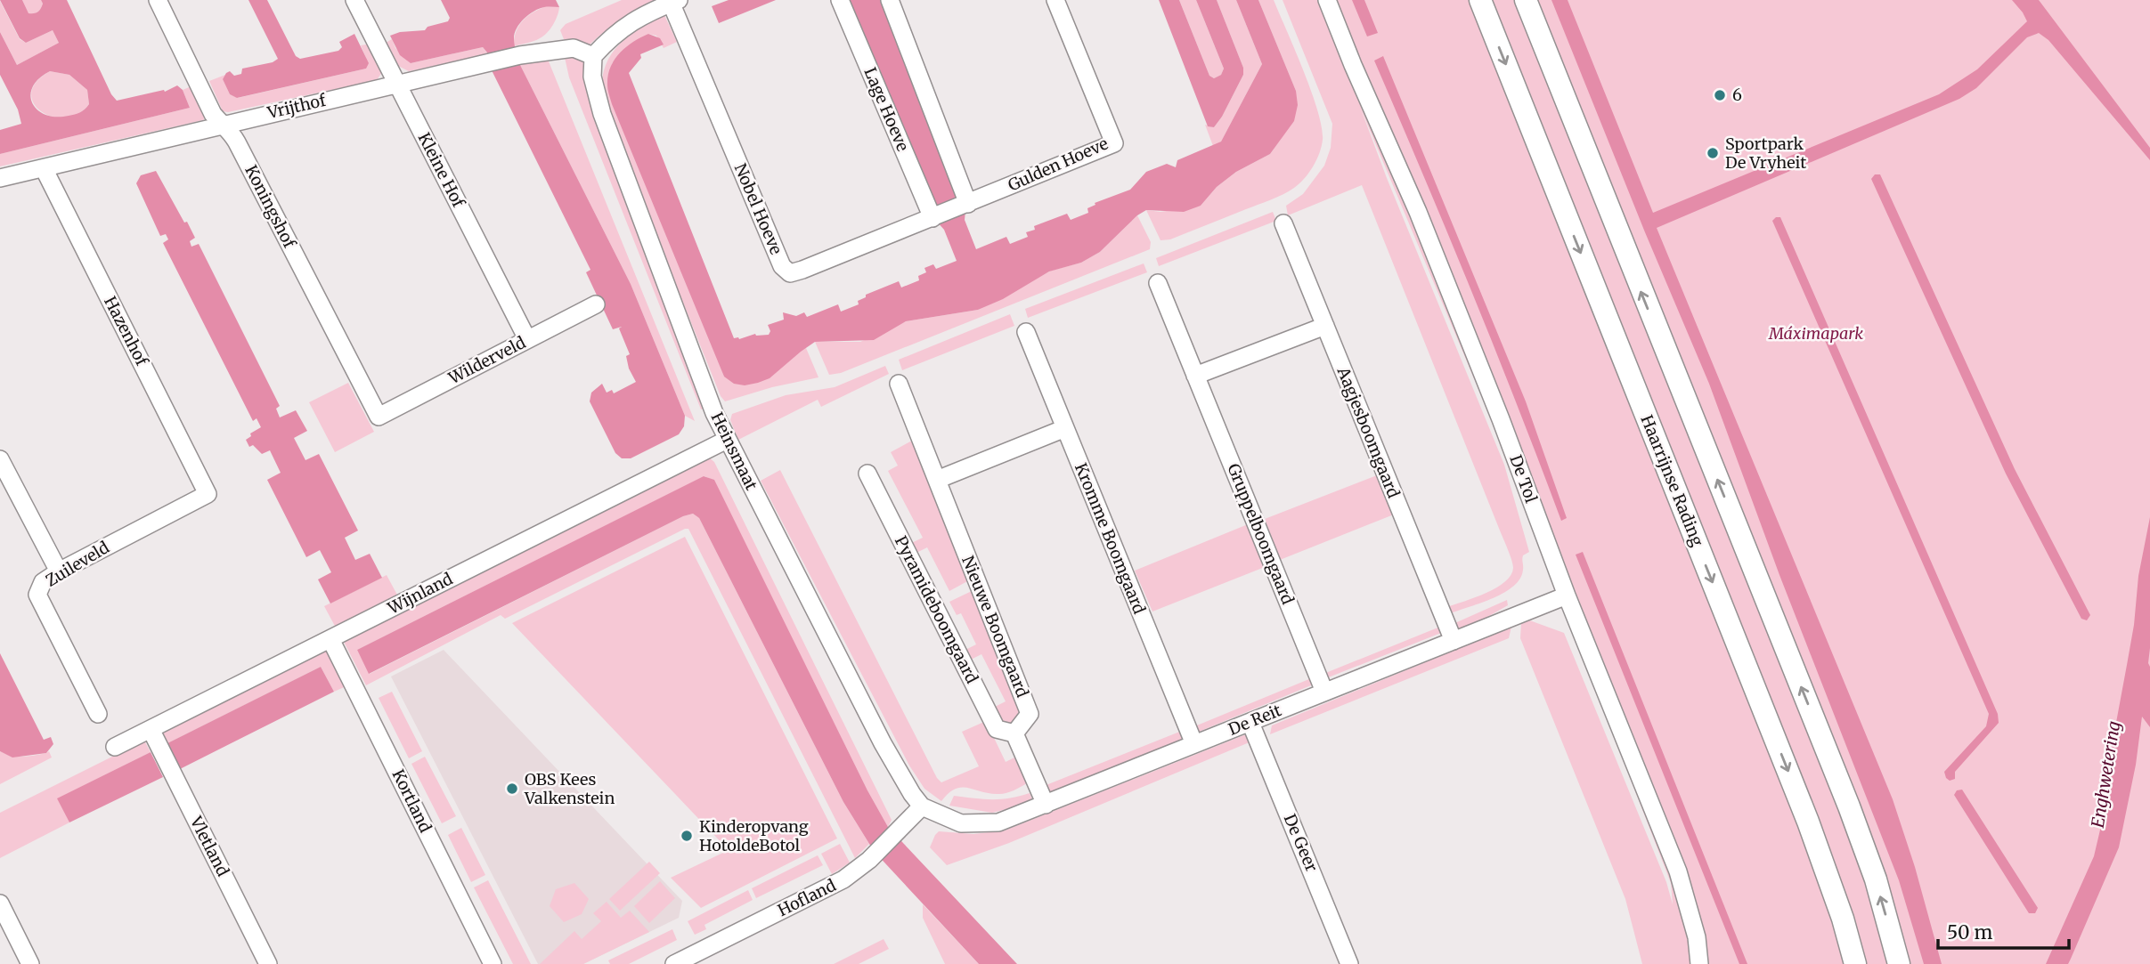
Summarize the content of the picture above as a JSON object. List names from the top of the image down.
{
  "streets": {
    "main road": ["Haarrijnse Rading"],
    "street": [
      "Vrijthof",
      "Lage Hoeve",
      "Gulden Hoeve",
      "Kleine Hof",
      "Koningshof",
      "Nobel Hoeve",
      "Hazenhof",
      "Wilderveld",
      "Aagjesboomgaard",
      "Heinsmaat",
      "De Tol",
      "Gruppelboomgaard",
      "Kromme Boomgaard",
      "Zuileveld",
      "Wijnland",
      "Pyramideboomgaard",
      "Nieuwe Boomgaard",
      "De Reit",
      "Kortland",
      "De Geer",
      "Vletland",
      "Hofland"
    ]
  },
  "crossings": [
    ["Vrijthof", "Kleine Hof"],
    ["Vrijthof", "Koningshof"],
    ["Vrijthof", "Hazenhof"],
    ["Vrijthof", "Heinsmaat"],
    ["Lage Hoeve", "Gulden Hoeve"],
    ["Lage Hoeve", "Nobel Hoeve"],
    ["Gulden Hoeve", "Nobel Hoeve"],
    ["Kleine Hof", "Wilderveld"],
    ["Koningshof", "Wilderveld"],
    ["Hazenhof", "Zuileveld"],
    ["Aagjesboomgaard", "De Reit"],
    ["Heinsmaat", "Wijnland"],
    ["Heinsmaat", "De Reit"],
    ["Heinsmaat", "Hofland"],
    ["De Tol", "De Reit"],
    ["Gruppelboomgaard", "De Reit"],
    ["Kromme Boomgaard", "De Reit"],
    ["Wijnland", "Kortland"],
    ["Wijnland", "Vletland"],
    ["Pyramideboomgaard", "Nieuwe Boomgaard"],
    ["De Reit", "De Geer"],
    ["De Reit", "Hofland"]
  ],
  "water": ["Enghwetering"],
  "parks": ["Máximapark"],
  "places": [
    "6",
    "Sportpark De Vryheit",
    "OBS Kees Valkenstein",
    "Kinderopvang HotoldeBotol"
  ],
  "scale_bar": "50 m"
}
